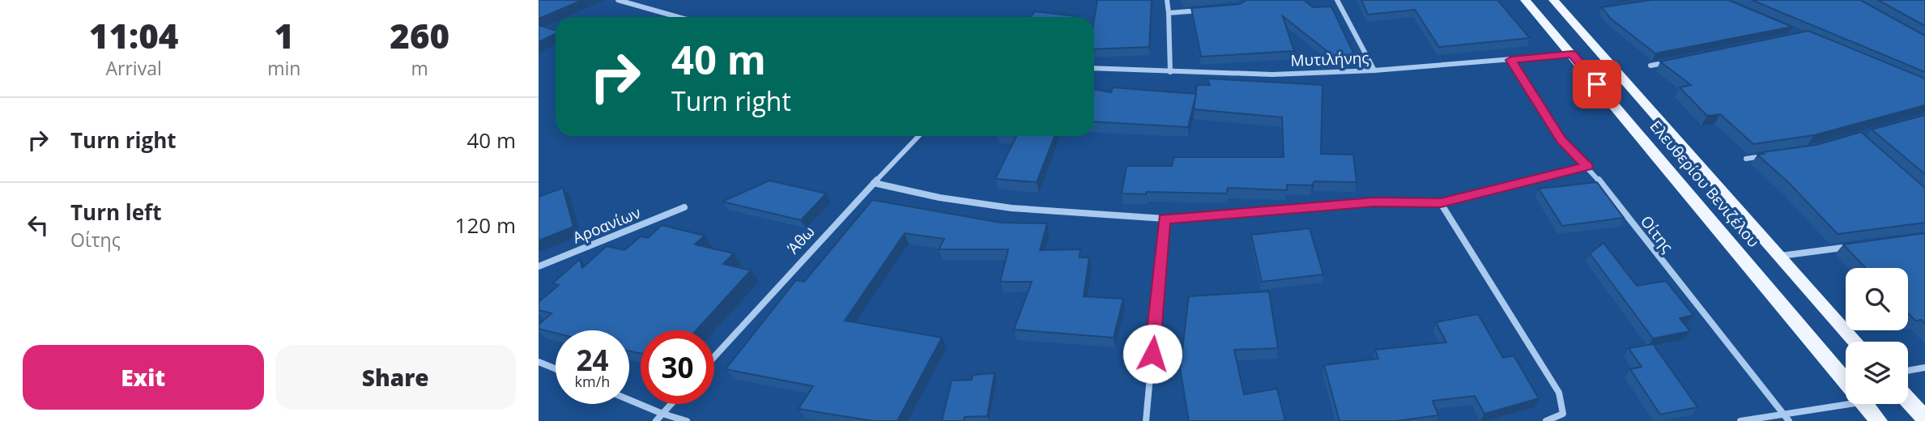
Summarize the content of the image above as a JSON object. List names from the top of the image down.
{
  "streets": {
    "main road": ["Ελευθερίου Βενιζέλου"],
    "street": [
      "Μυτιλήνης",
      "Αροανίων",
      "Οίτης",
      "Άθω"
    ]
  },
  "crossings": [
    ["Μυτιλήνης", "Ελευθερίου Βενιζέλου"],
    ["Μυτιλήνης", "Οίτης"]
  ],
  "page": {
    "eta": [
      "11:04",
      "Arrival",
      "1",
      "min",
      "260",
      "m"
    ],
    "turn": ["40 m", "Turn right"],
    "list": [
      {
        "name": "Turn right",
        "value": "40 m"
      },
      {
        "name": "Turn left",
        "note": "Οίτης",
        "value": "120 m"
      }
    ],
    "speed": "24 km/h",
    "limit": "30",
    "buttons": ["Exit", "Share"]
  }
}
